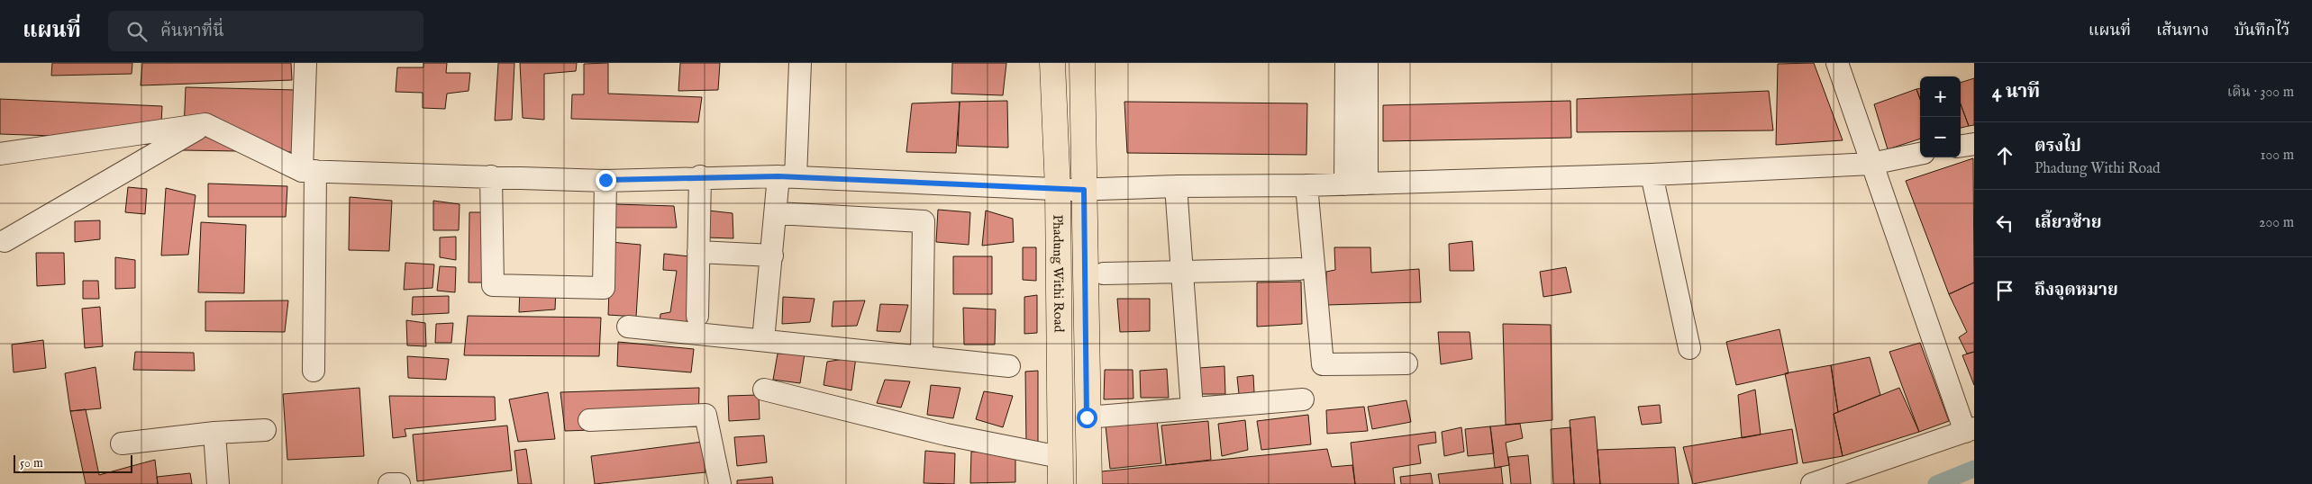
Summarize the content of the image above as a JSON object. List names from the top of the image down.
{
  "streets": {
    "main road": ["Phadung Withi Road"]
  },
  "scale_bar": "50 m",
  "page": {
    "header": "แผนที่",
    "search": "ค้นหาที่นี่",
    "nav": ["แผนที่", "เส้นทาง", "บันทึกไว้"],
    "heading": ["4 นาที", "เดิน · 300 m"],
    "map_buttons": ["+", "−"],
    "list": [
      ["ตรงไป", "Phadung Withi Road", "100 m"],
      ["เลี้ยวซ้าย", "200 m"],
      "ถึงจุดหมาย"
    ],
    "scale": "50 m"
  }
}
